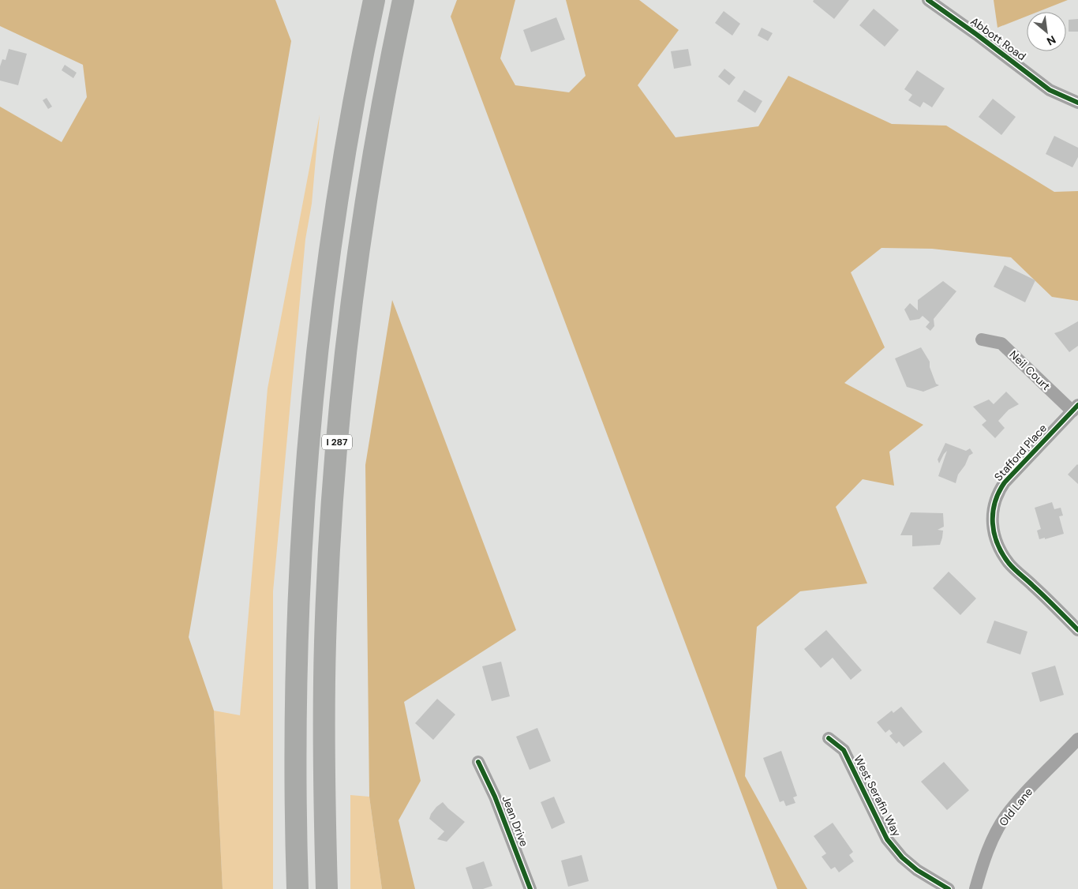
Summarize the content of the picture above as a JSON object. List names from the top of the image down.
{
  "streets": {
    "highway": ["I 287"],
    "street": [
      "Abbott Road",
      "Neil Court",
      "Stafford Place",
      "West Serafin Way",
      "Old Lane",
      "Jean Drive"
    ]
  },
  "crossings": [
    ["Neil Court", "Stafford Place"]
  ],
  "north": "bottom right"
}
